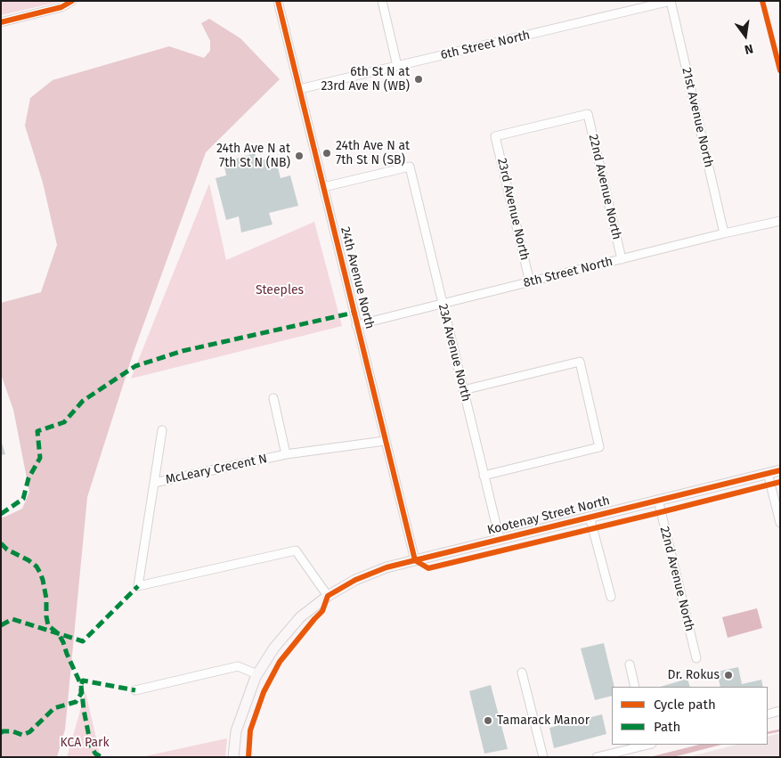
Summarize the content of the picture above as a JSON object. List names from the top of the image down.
{
  "streets": {
    "street": [
      "6th Street North",
      "21st Avenue North",
      "22nd Avenue North",
      "23rd Avenue North",
      "8th Street North",
      "24th Avenue North",
      "23A Avenue North",
      "McLeary Crecent N",
      "Kootenay Street North"
    ]
  },
  "crossings": [
    ["6th Street North", "21st Avenue North"],
    ["6th Street North", "24th Avenue North"],
    ["21st Avenue North", "8th Street North"],
    ["22nd Avenue North", "23rd Avenue North"],
    ["22nd Avenue North", "8th Street North"],
    ["22nd Avenue North", "Kootenay Street North"],
    ["23rd Avenue North", "8th Street North"],
    ["8th Street North", "24th Avenue North"],
    ["8th Street North", "23A Avenue North"],
    ["24th Avenue North", "23A Avenue North"],
    ["24th Avenue North", "McLeary Crecent N"],
    ["24th Avenue North", "Kootenay Street North"],
    ["23A Avenue North", "Kootenay Street North"],
    ["McLeary Crecent N", "Kootenay Street North"]
  ],
  "parks": ["Steeples", "KCA Park"],
  "places": [
    "6th St N at 23rd Ave N (WB)",
    "24th Ave N at 7th St N (SB)",
    "24th Ave N at 7th St N (NB)",
    "Dr. Rokus",
    "Tamarack Manor"
  ],
  "legend": ["Cycle path", "Path"],
  "north": "bottom"
}
